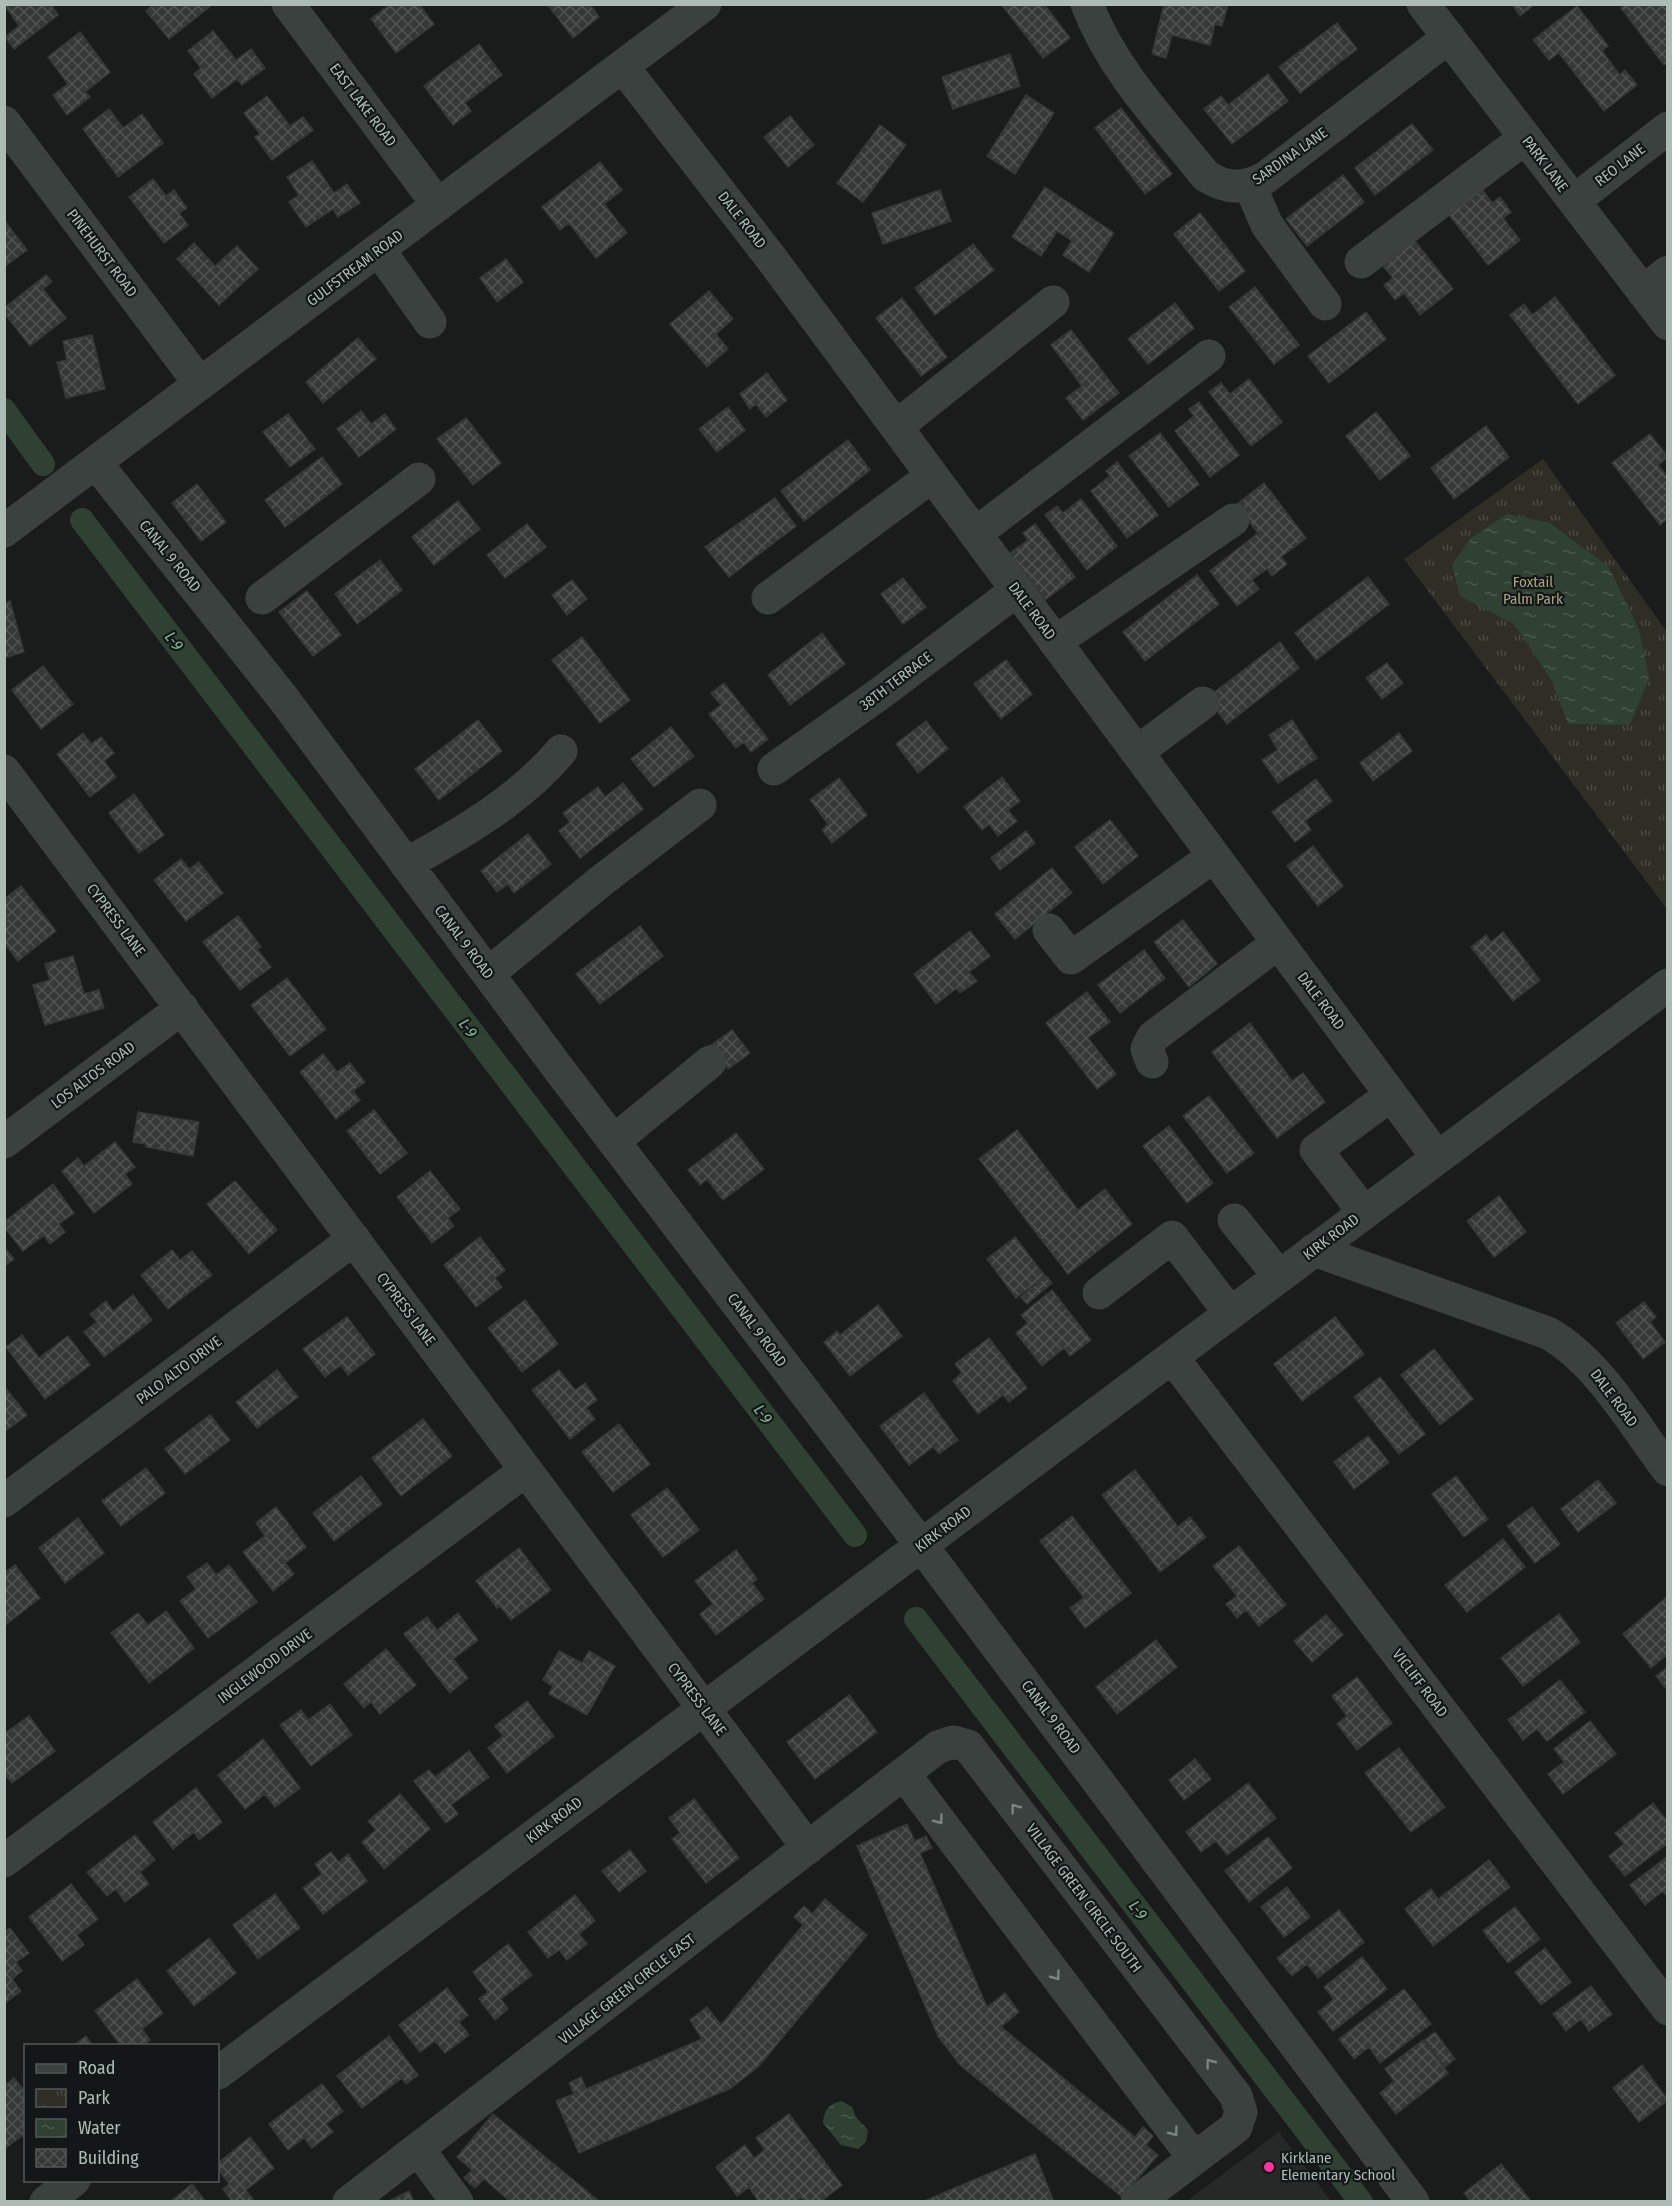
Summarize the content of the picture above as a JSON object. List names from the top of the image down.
{
  "streets": {
    "street": [
      "EAST LAKE ROAD",
      "SARDINA LANE",
      "PARK LANE",
      "REO LANE",
      "DALE ROAD",
      "PINEHURST ROAD",
      "GULFSTREAM ROAD",
      "CANAL 9 ROAD",
      "38TH TERRACE",
      "CYPRESS LANE",
      "LOS ALTOS ROAD",
      "KIRK ROAD",
      "PALO ALTO DRIVE",
      "INGLEWOOD DRIVE",
      "VICLIFF ROAD",
      "VILLAGE GREEN CIRCLE SOUTH",
      "VILLAGE GREEN CIRCLE EAST"
    ]
  },
  "crossings": [
    ["EAST LAKE ROAD", "GULFSTREAM ROAD"],
    ["SARDINA LANE", "PARK LANE"],
    ["PARK LANE", "REO LANE"],
    ["DALE ROAD", "GULFSTREAM ROAD"],
    ["DALE ROAD", "38TH TERRACE"],
    ["DALE ROAD", "KIRK ROAD"],
    ["PINEHURST ROAD", "GULFSTREAM ROAD"],
    ["GULFSTREAM ROAD", "CANAL 9 ROAD"],
    ["CANAL 9 ROAD", "KIRK ROAD"],
    ["CYPRESS LANE", "LOS ALTOS ROAD"],
    ["CYPRESS LANE", "KIRK ROAD"],
    ["CYPRESS LANE", "PALO ALTO DRIVE"],
    ["CYPRESS LANE", "INGLEWOOD DRIVE"],
    ["CYPRESS LANE", "VILLAGE GREEN CIRCLE EAST"],
    ["KIRK ROAD", "VICLIFF ROAD"],
    ["VILLAGE GREEN CIRCLE SOUTH", "VILLAGE GREEN CIRCLE EAST"]
  ],
  "one_way": ["VILLAGE GREEN CIRCLE SOUTH"],
  "water": ["L-9"],
  "parks": ["Foxtail Palm Park"],
  "places": ["Kirklane Elementary School"],
  "legend": [
    "Road",
    "Park",
    "Water",
    "Building"
  ]
}
